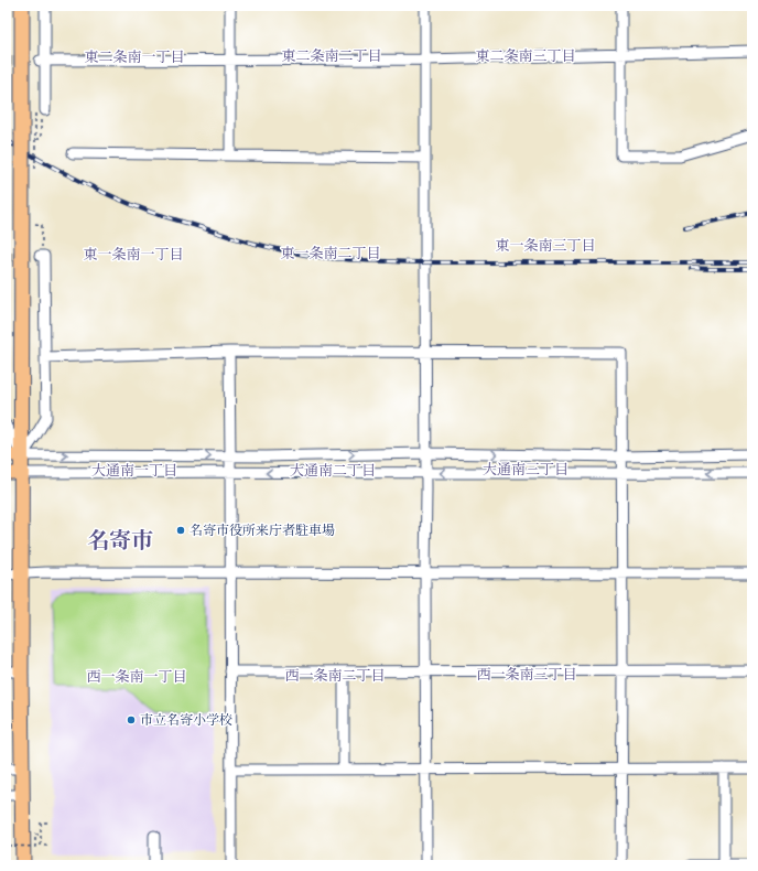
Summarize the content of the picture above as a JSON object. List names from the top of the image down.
{
  "districts": [
    "東二条南二丁目",
    "東二条南三丁目",
    "東二条南一丁目",
    "東一条南三丁目",
    "東一条南二丁目",
    "東一条南一丁目",
    "大通南三丁目",
    "大通南一丁目",
    "大通南二丁目",
    "名寄市",
    "西一条南三丁目",
    "西一条南二丁目",
    "西一条南一丁目"
  ],
  "places": ["名寄市役所来庁者駐車場", "市立名寄小学校"]
}
